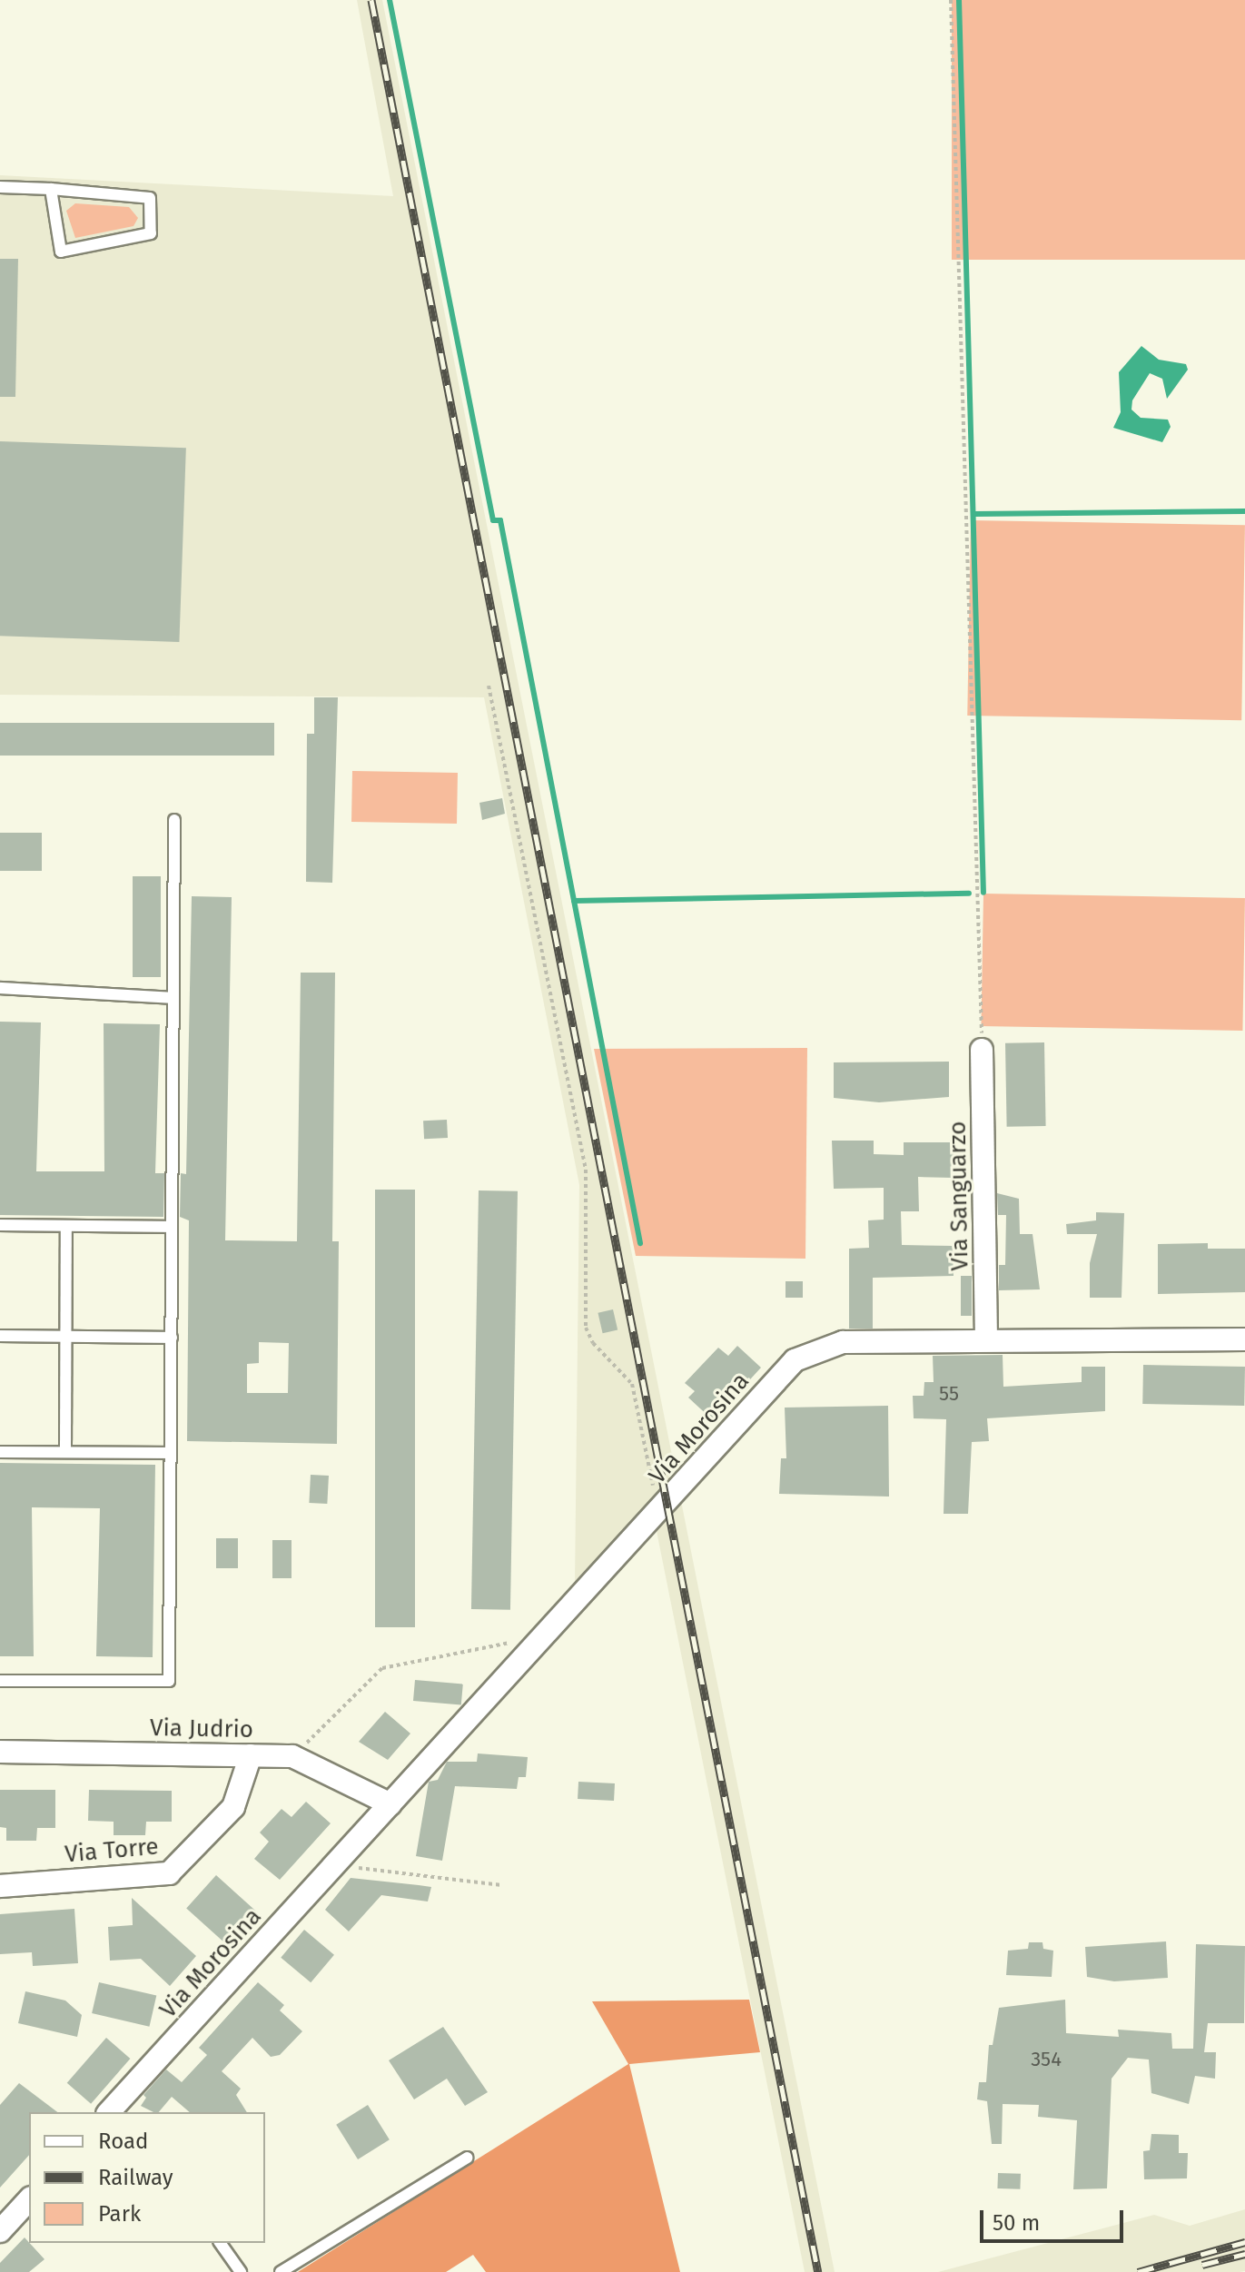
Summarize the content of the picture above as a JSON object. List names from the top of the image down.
{
  "streets": {
    "street": [
      "Via Sanguarzo",
      "Via Morosina",
      "Via Judrio",
      "Via Torre"
    ]
  },
  "crossings": [
    ["Via Sanguarzo", "Via Morosina"],
    ["Via Morosina", "Via Judrio"],
    ["Via Judrio", "Via Torre"]
  ],
  "house_numbers": ["55", "354"],
  "legend": ["Road", "Railway", "Park"],
  "scale_bar": "50 m"
}
